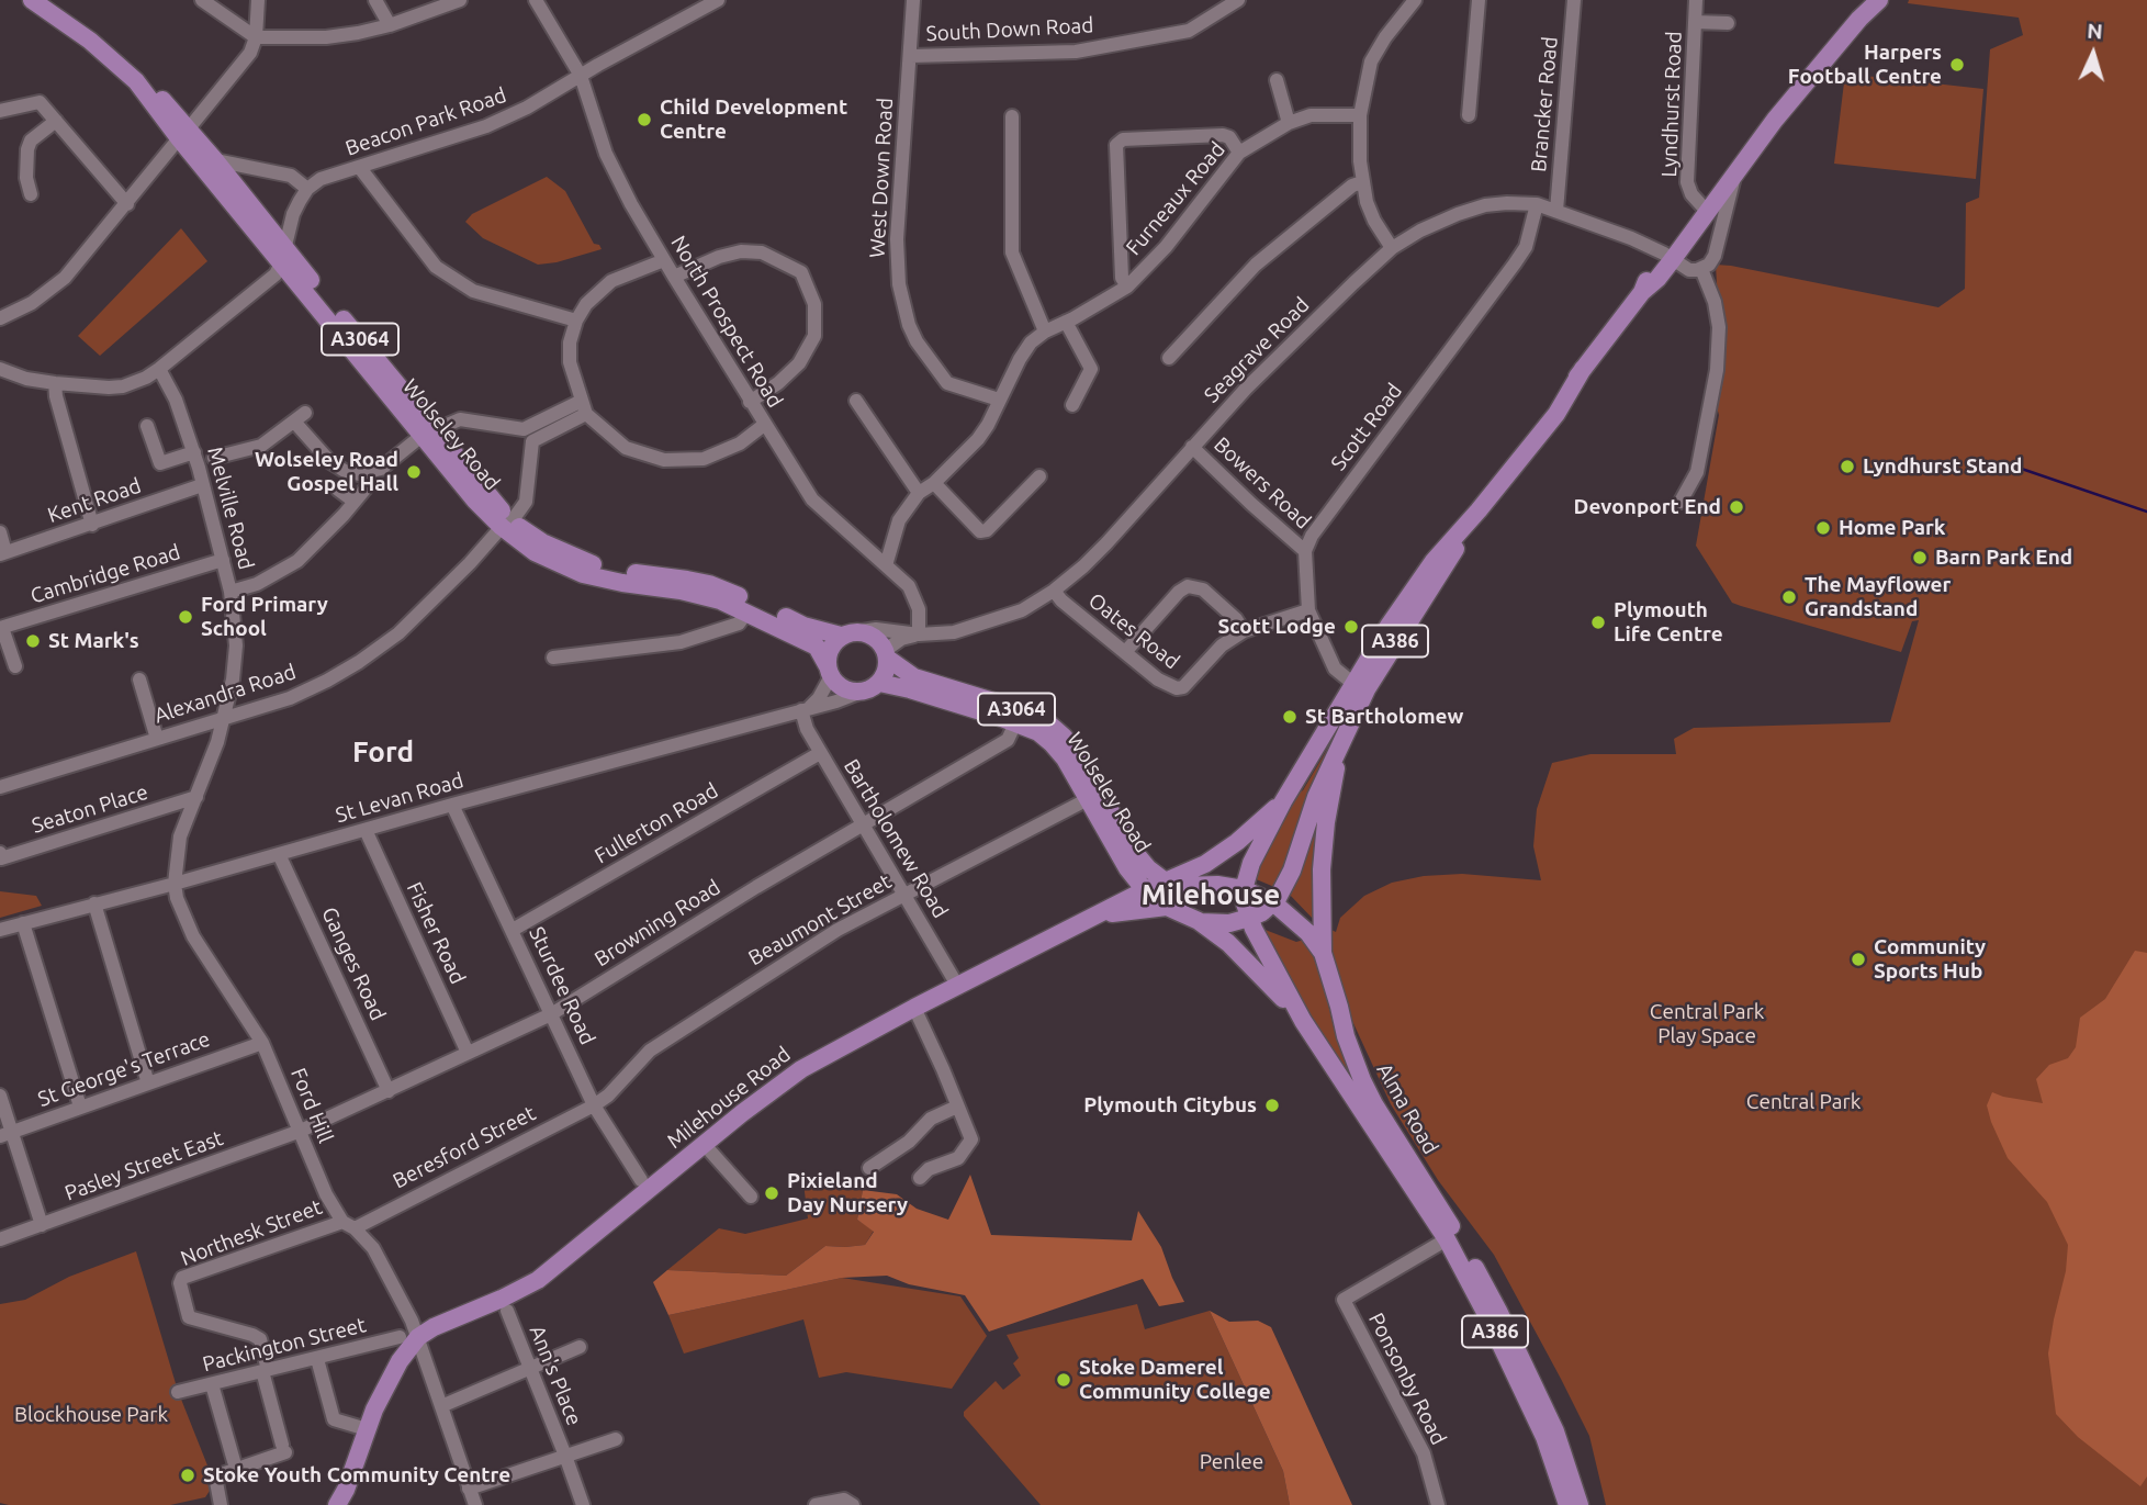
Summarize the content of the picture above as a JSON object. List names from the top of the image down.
{
  "streets": {
    "main road": [
      "A3064",
      "Wolseley Road",
      "A386",
      "Milehouse Road",
      "Alma Road"
    ],
    "street": [
      "South Down Road",
      "Brancker Road",
      "Lyndhurst Road",
      "Beacon Park Road",
      "West Down Road",
      "Furneaux Road",
      "North Prospect Road",
      "Seagrave Road",
      "Scott Road",
      "Bowers Road",
      "Kent Road",
      "Melville Road",
      "Cambridge Road",
      "Oates Road",
      "Alexandra Road",
      "St Levan Road",
      "Seaton Place",
      "Fullerton Road",
      "Bartholomew Road",
      "Beaumont Street",
      "Browning Road",
      "Fisher Road",
      "Ganges Road",
      "Sturdee Road",
      "St George's Terrace",
      "Ford Hill",
      "Beresford Street",
      "Pasley Street East",
      "Northesk Street",
      "Packington Street",
      "Ann's Place",
      "Ponsonby Road"
    ]
  },
  "crossings": [
    ["South Down Road", "West Down Road"],
    ["Brancker Road", "Seagrave Road"],
    ["Lyndhurst Road", "A386"],
    ["Beacon Park Road", "North Prospect Road"],
    ["West Down Road", "Furneaux Road"],
    ["Furneaux Road", "North Prospect Road"],
    ["North Prospect Road", "Seagrave Road"],
    ["Seagrave Road", "Scott Road"],
    ["Seagrave Road", "Bowers Road"],
    ["Seagrave Road", "Oates Road"],
    ["Seagrave Road", "A386"],
    ["Scott Road", "Bowers Road"],
    ["Wolseley Road", "A386"],
    ["Wolseley Road", "Alexandra Road"],
    ["Wolseley Road", "St Levan Road"],
    ["Wolseley Road", "Beaumont Street"],
    ["Wolseley Road", "Browning Road"],
    ["Wolseley Road", "Milehouse Road"],
    ["Wolseley Road", "Alma Road"],
    ["Kent Road", "Melville Road"],
    ["Melville Road", "Cambridge Road"],
    ["Melville Road", "Alexandra Road"],
    ["Melville Road", "St Levan Road"],
    ["Melville Road", "Seaton Place"],
    ["Melville Road", "Ford Hill"],
    ["A386", "Milehouse Road"],
    ["A386", "Alma Road"],
    ["St Levan Road", "Bartholomew Road"],
    ["St Levan Road", "Fisher Road"],
    ["St Levan Road", "Ganges Road"],
    ["St Levan Road", "Sturdee Road"],
    ["St Levan Road", "Ford Hill"],
    ["Fullerton Road", "Bartholomew Road"],
    ["Fullerton Road", "Sturdee Road"],
    ["Bartholomew Road", "Beaumont Street"],
    ["Bartholomew Road", "Browning Road"],
    ["Bartholomew Road", "Milehouse Road"],
    ["Beaumont Street", "Sturdee Road"],
    ["Beaumont Street", "Beresford Street"],
    ["Browning Road", "Fisher Road"],
    ["Browning Road", "Ganges Road"],
    ["Browning Road", "Sturdee Road"],
    ["Browning Road", "Ford Hill"],
    ["Browning Road", "Pasley Street East"],
    ["Sturdee Road", "Beresford Street"],
    ["St George's Terrace", "Ford Hill"],
    ["Milehouse Road", "Ford Hill"],
    ["Milehouse Road", "Packington Street"],
    ["Ford Hill", "Beresford Street"],
    ["Ford Hill", "Pasley Street East"],
    ["Ford Hill", "Northesk Street"],
    ["Ford Hill", "Packington Street"],
    ["Alma Road", "Ponsonby Road"],
    ["Beresford Street", "Northesk Street"],
    ["Northesk Street", "Packington Street"]
  ],
  "districts": ["Ford", "Milehouse"],
  "parks": [
    "Central Park Play Space",
    "Central Park",
    "Blockhouse Park",
    "Penlee"
  ],
  "places": [
    "Harpers Football Centre",
    "Child Development Centre",
    "Lyndhurst Stand",
    "Wolseley Road Gospel Hall",
    "Devonport End",
    "Home Park",
    "Barn Park End",
    "The Mayflower Grandstand",
    "Ford Primary School",
    "Plymouth Life Centre",
    "Scott Lodge",
    "St Mark's",
    "St Bartholomew",
    "Community Sports Hub",
    "Plymouth Citybus",
    "Pixieland Day Nursery",
    "Stoke Damerel Community College",
    "Stoke Youth Community Centre"
  ],
  "north": "top"
}
